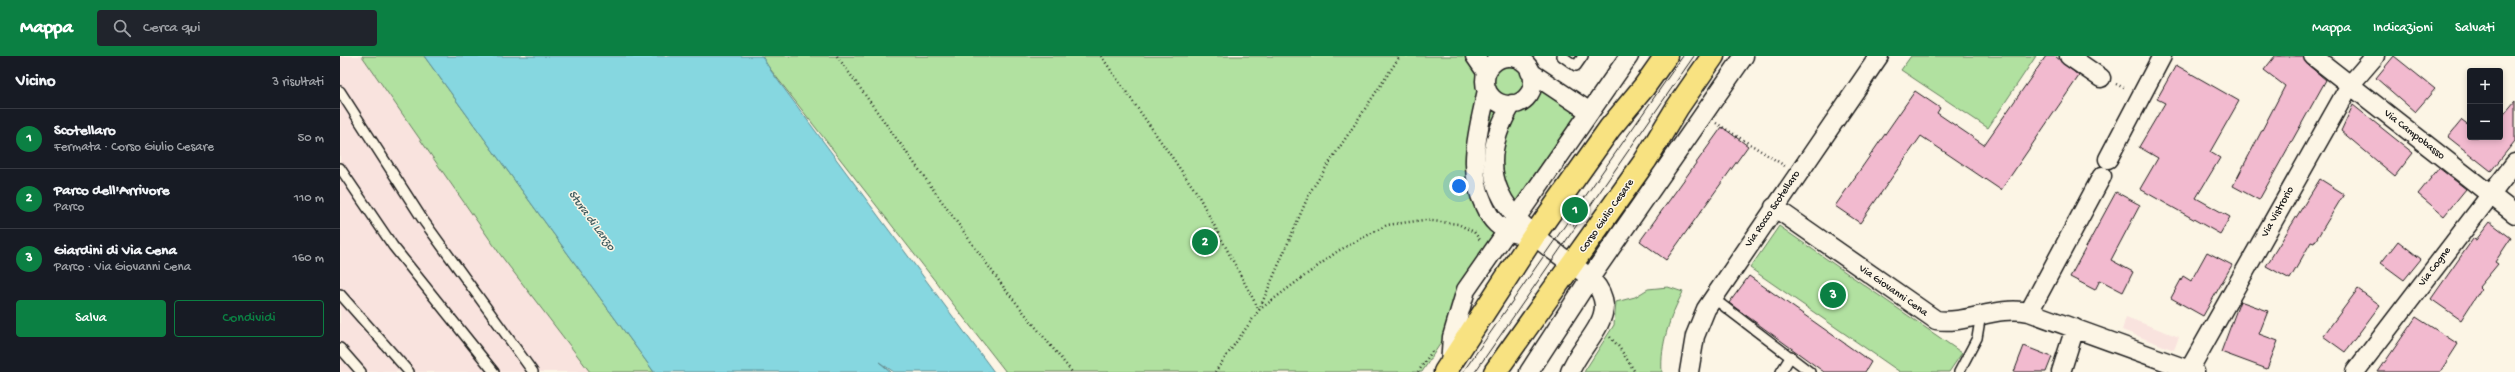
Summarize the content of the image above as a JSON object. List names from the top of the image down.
{
  "streets": {
    "main road": ["Corso Giulio Cesare"],
    "street": [
      "Via Campobasso",
      "Via Rocco Scotellaro",
      "Via Vistrorio",
      "Via Cogne",
      "Via Giovanni Cena"
    ]
  },
  "crossings": [
    ["Via Campobasso", "Via Vistrorio"],
    ["Via Campobasso", "Via Cogne"],
    ["Via Rocco Scotellaro", "Via Giovanni Cena"],
    ["Via Vistrorio", "Via Giovanni Cena"]
  ],
  "water": ["Stura di Lanzo"],
  "page": {
    "header": "Mappa",
    "search": "Cerca qui",
    "nav": ["Mappa", "Indicazioni", "Salvati"],
    "heading": ["Vicino", "3 risultati"],
    "map_buttons": ["+", "−"],
    "list": [
      {
        "mark": "1",
        "name": "Scotellaro",
        "note": "Fermata · Corso Giulio Cesare",
        "value": "50 m"
      },
      {
        "mark": "2",
        "name": "Parco dell'Arrivore",
        "note": "Parco",
        "value": "110 m"
      },
      {
        "mark": "3",
        "name": "Giardini di Via Cena",
        "note": "Parco · Via Giovanni Cena",
        "value": "160 m"
      }
    ],
    "pins": ["1", "2", "3"],
    "buttons": ["Salva", "Condividi"]
  }
}
